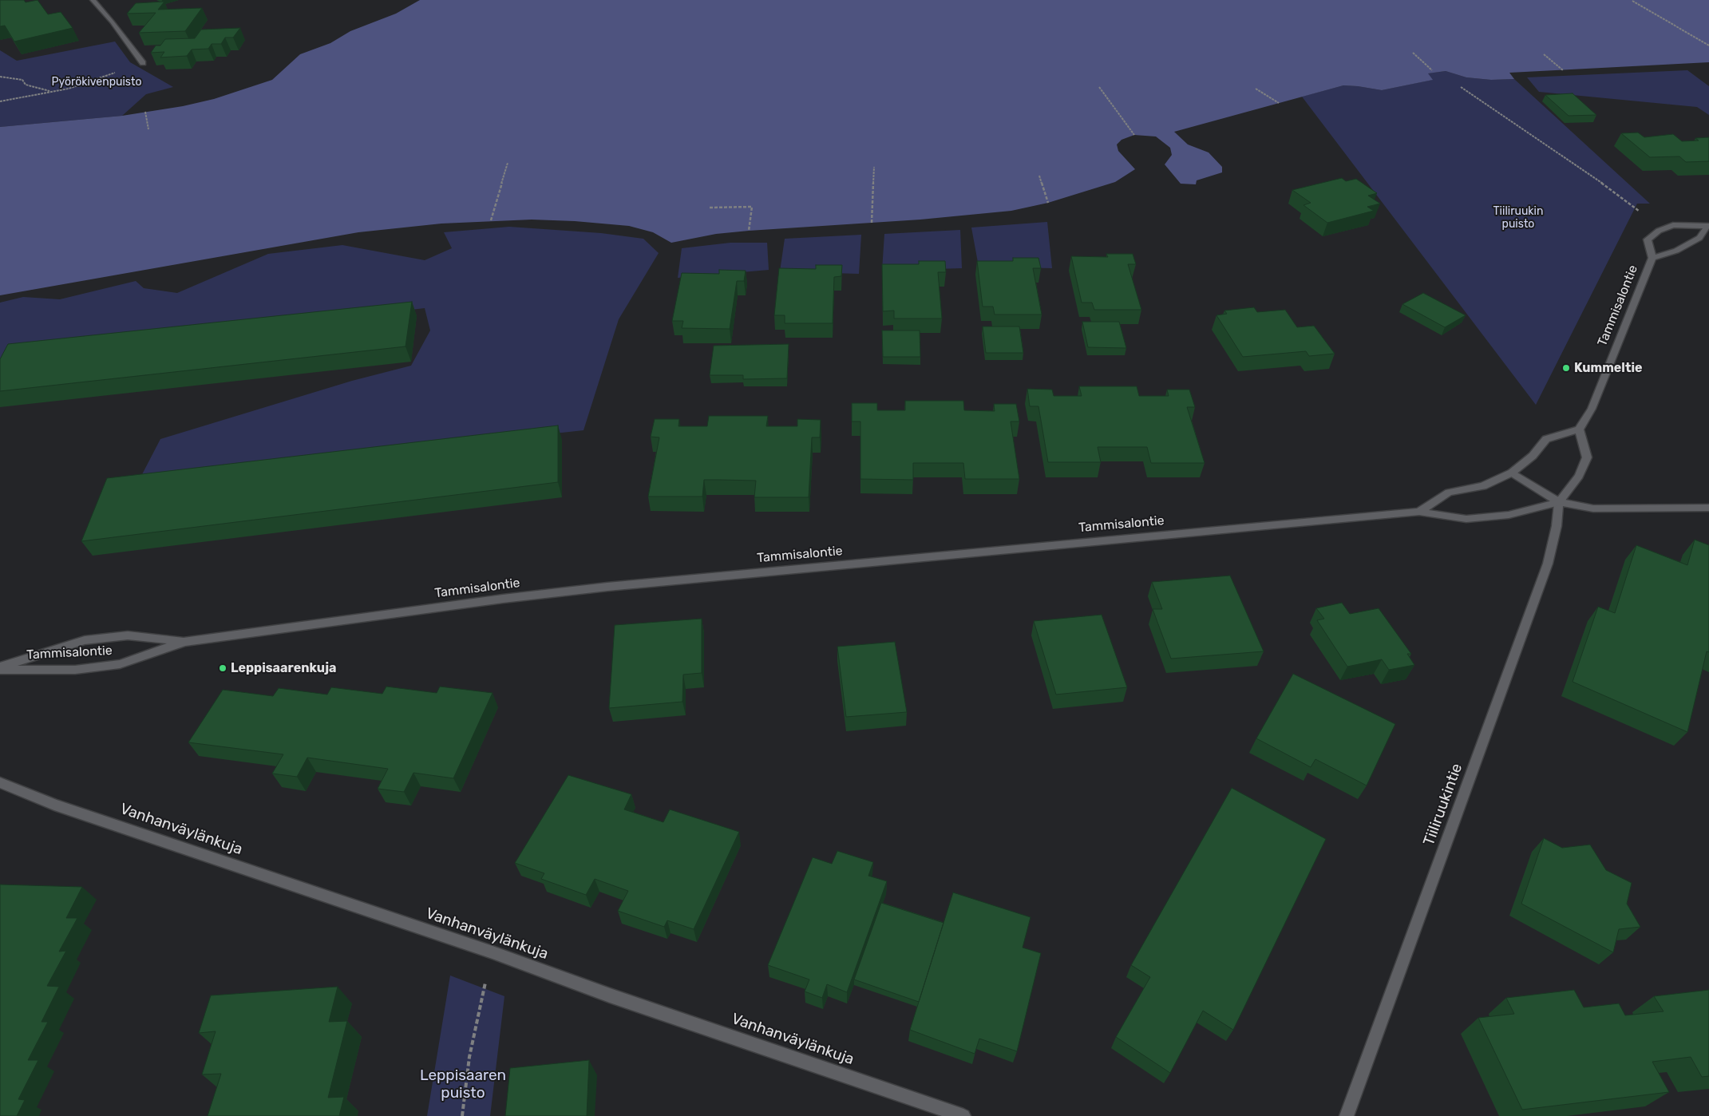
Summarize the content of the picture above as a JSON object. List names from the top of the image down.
{
  "streets": {
    "street": ["Tammisalontie", "Tiiliruukintie", "Vanhanväylänkuja"]
  },
  "crossings": [
    ["Tammisalontie", "Tiiliruukintie"]
  ],
  "parks": ["Pyörökivenpuisto", "Tiiliruukin puisto", "Leppisaaren puisto"],
  "places": ["Kummeltie", "Leppisaarenkuja"]
}
